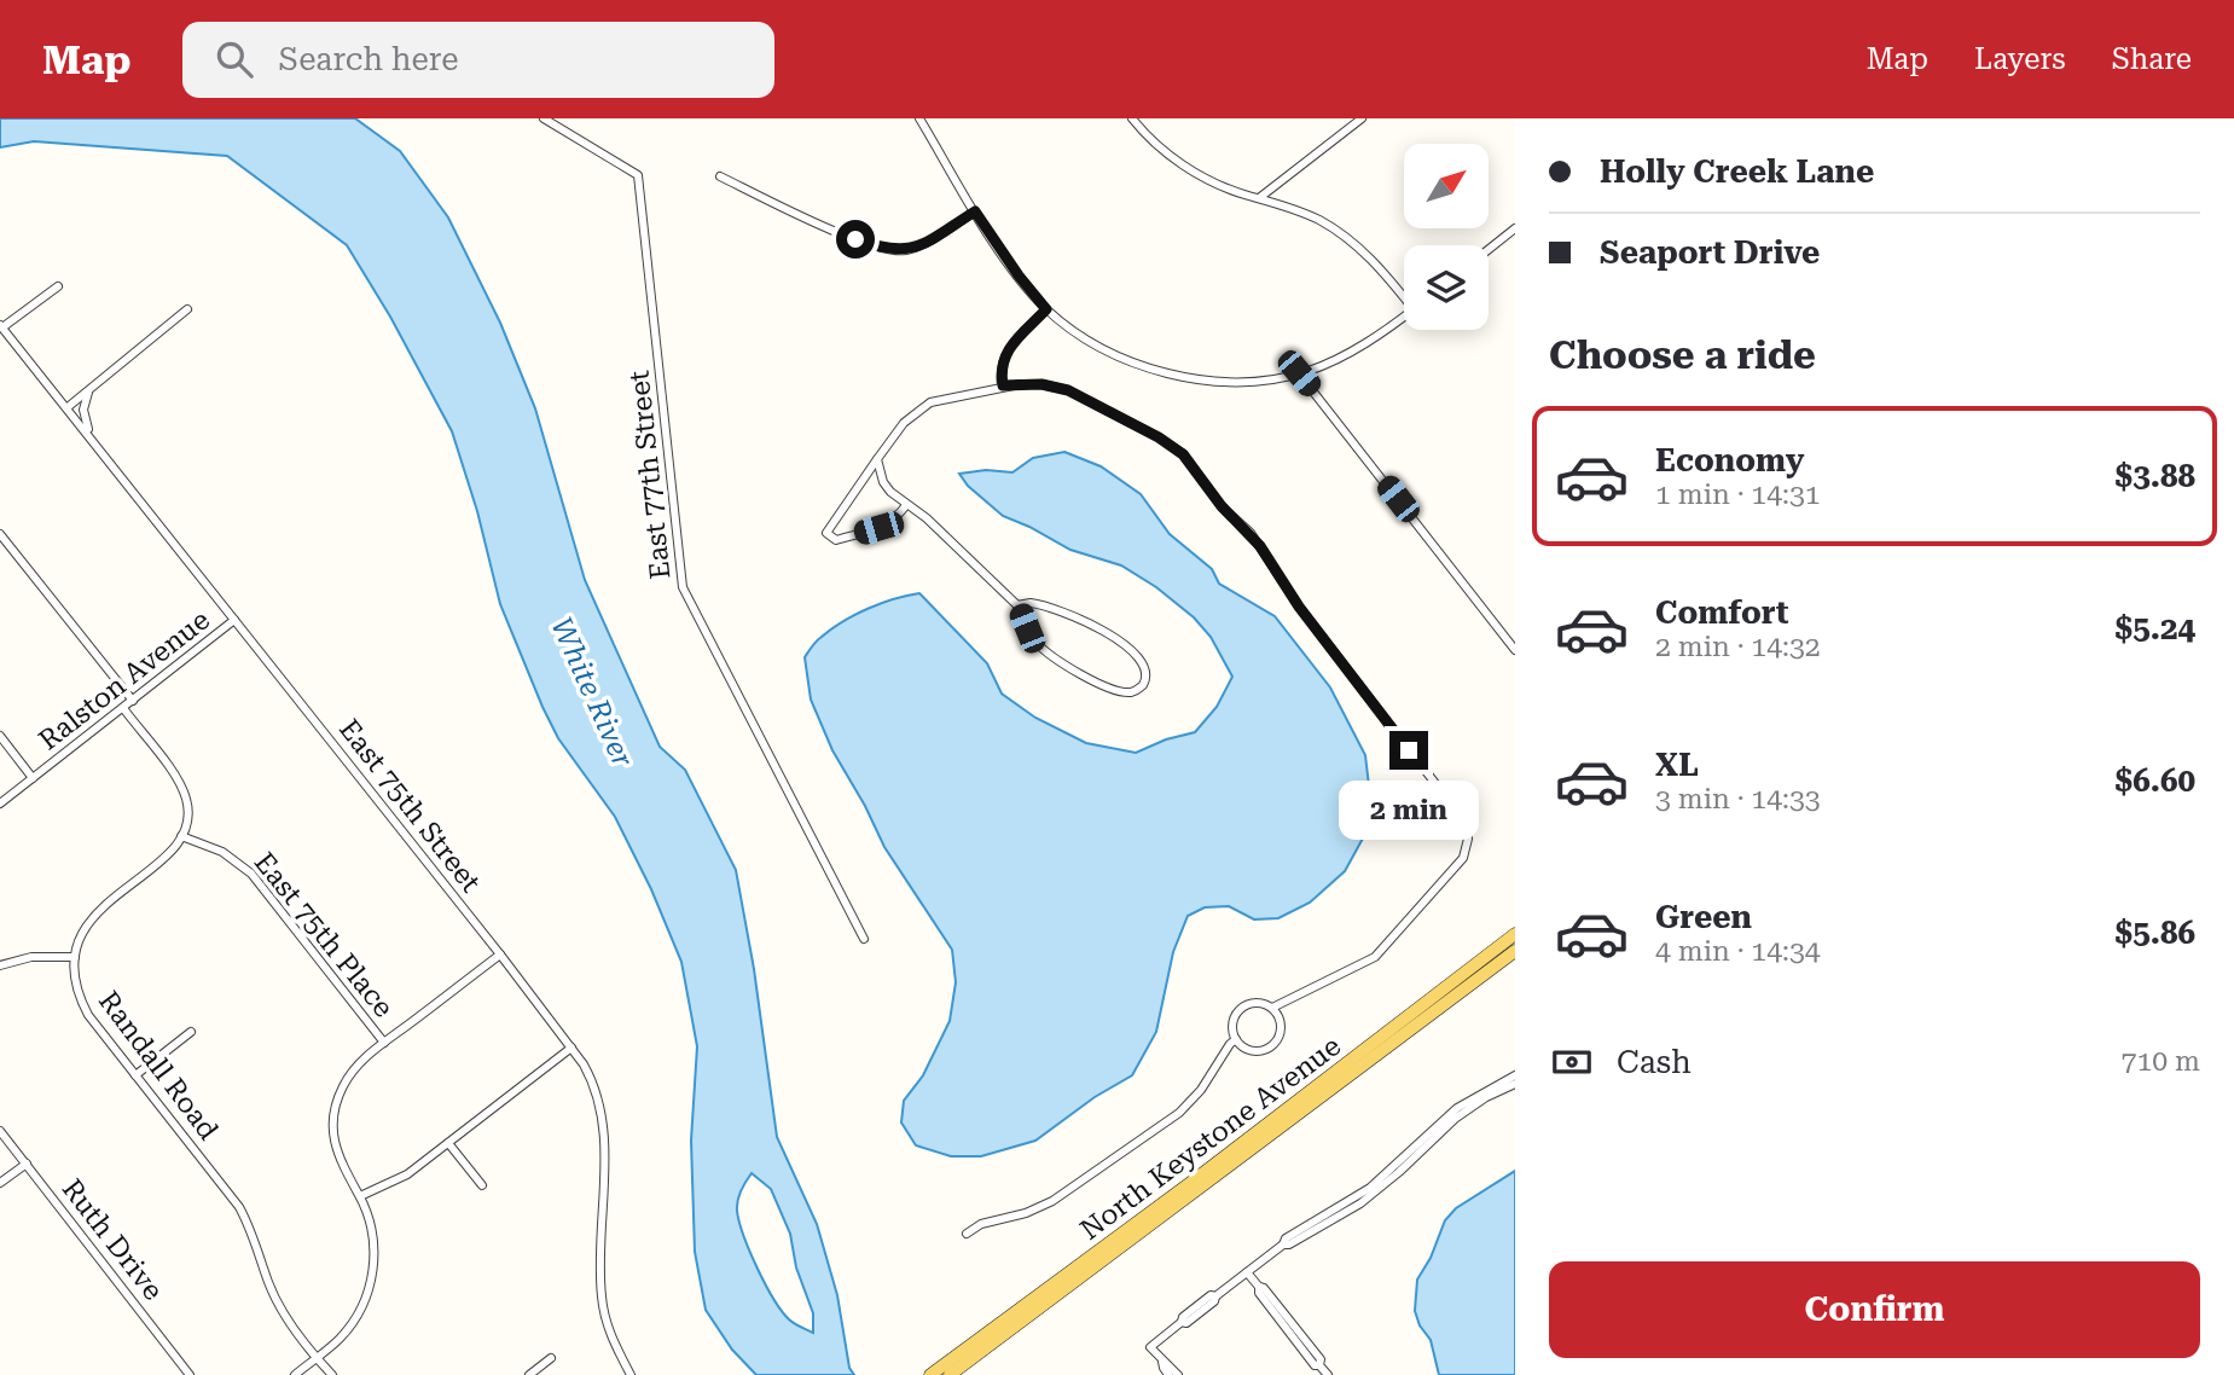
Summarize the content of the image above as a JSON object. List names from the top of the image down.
{
  "streets": {
    "main road": ["North Keystone Avenue"],
    "street": [
      "East 77th Street",
      "Ralston Avenue",
      "East 75th Street",
      "East 75th Place",
      "Randall Road",
      "Ruth Drive"
    ]
  },
  "crossings": [
    ["Ralston Avenue", "East 75th Street"]
  ],
  "water": ["White River"],
  "north": "top right",
  "page": {
    "header": "Map",
    "search": "Search here",
    "nav": ["Map", "Layers", "Share"],
    "banner": ["Holly Creek Lane", "Seaport Drive"],
    "heading": "Choose a ride",
    "list": [
      {
        "name": "Economy",
        "note": "1 min · 14:31",
        "value": "$3.88"
      },
      {
        "name": "Comfort",
        "note": "2 min · 14:32",
        "value": "$5.24"
      },
      {
        "name": "XL",
        "note": "3 min · 14:33",
        "value": "$6.60"
      },
      {
        "name": "Green",
        "note": "4 min · 14:34",
        "value": "$5.86"
      }
    ],
    "bubble": "2 min",
    "pay": ["Cash", "710 m"],
    "buttons": "Confirm"
  }
}
